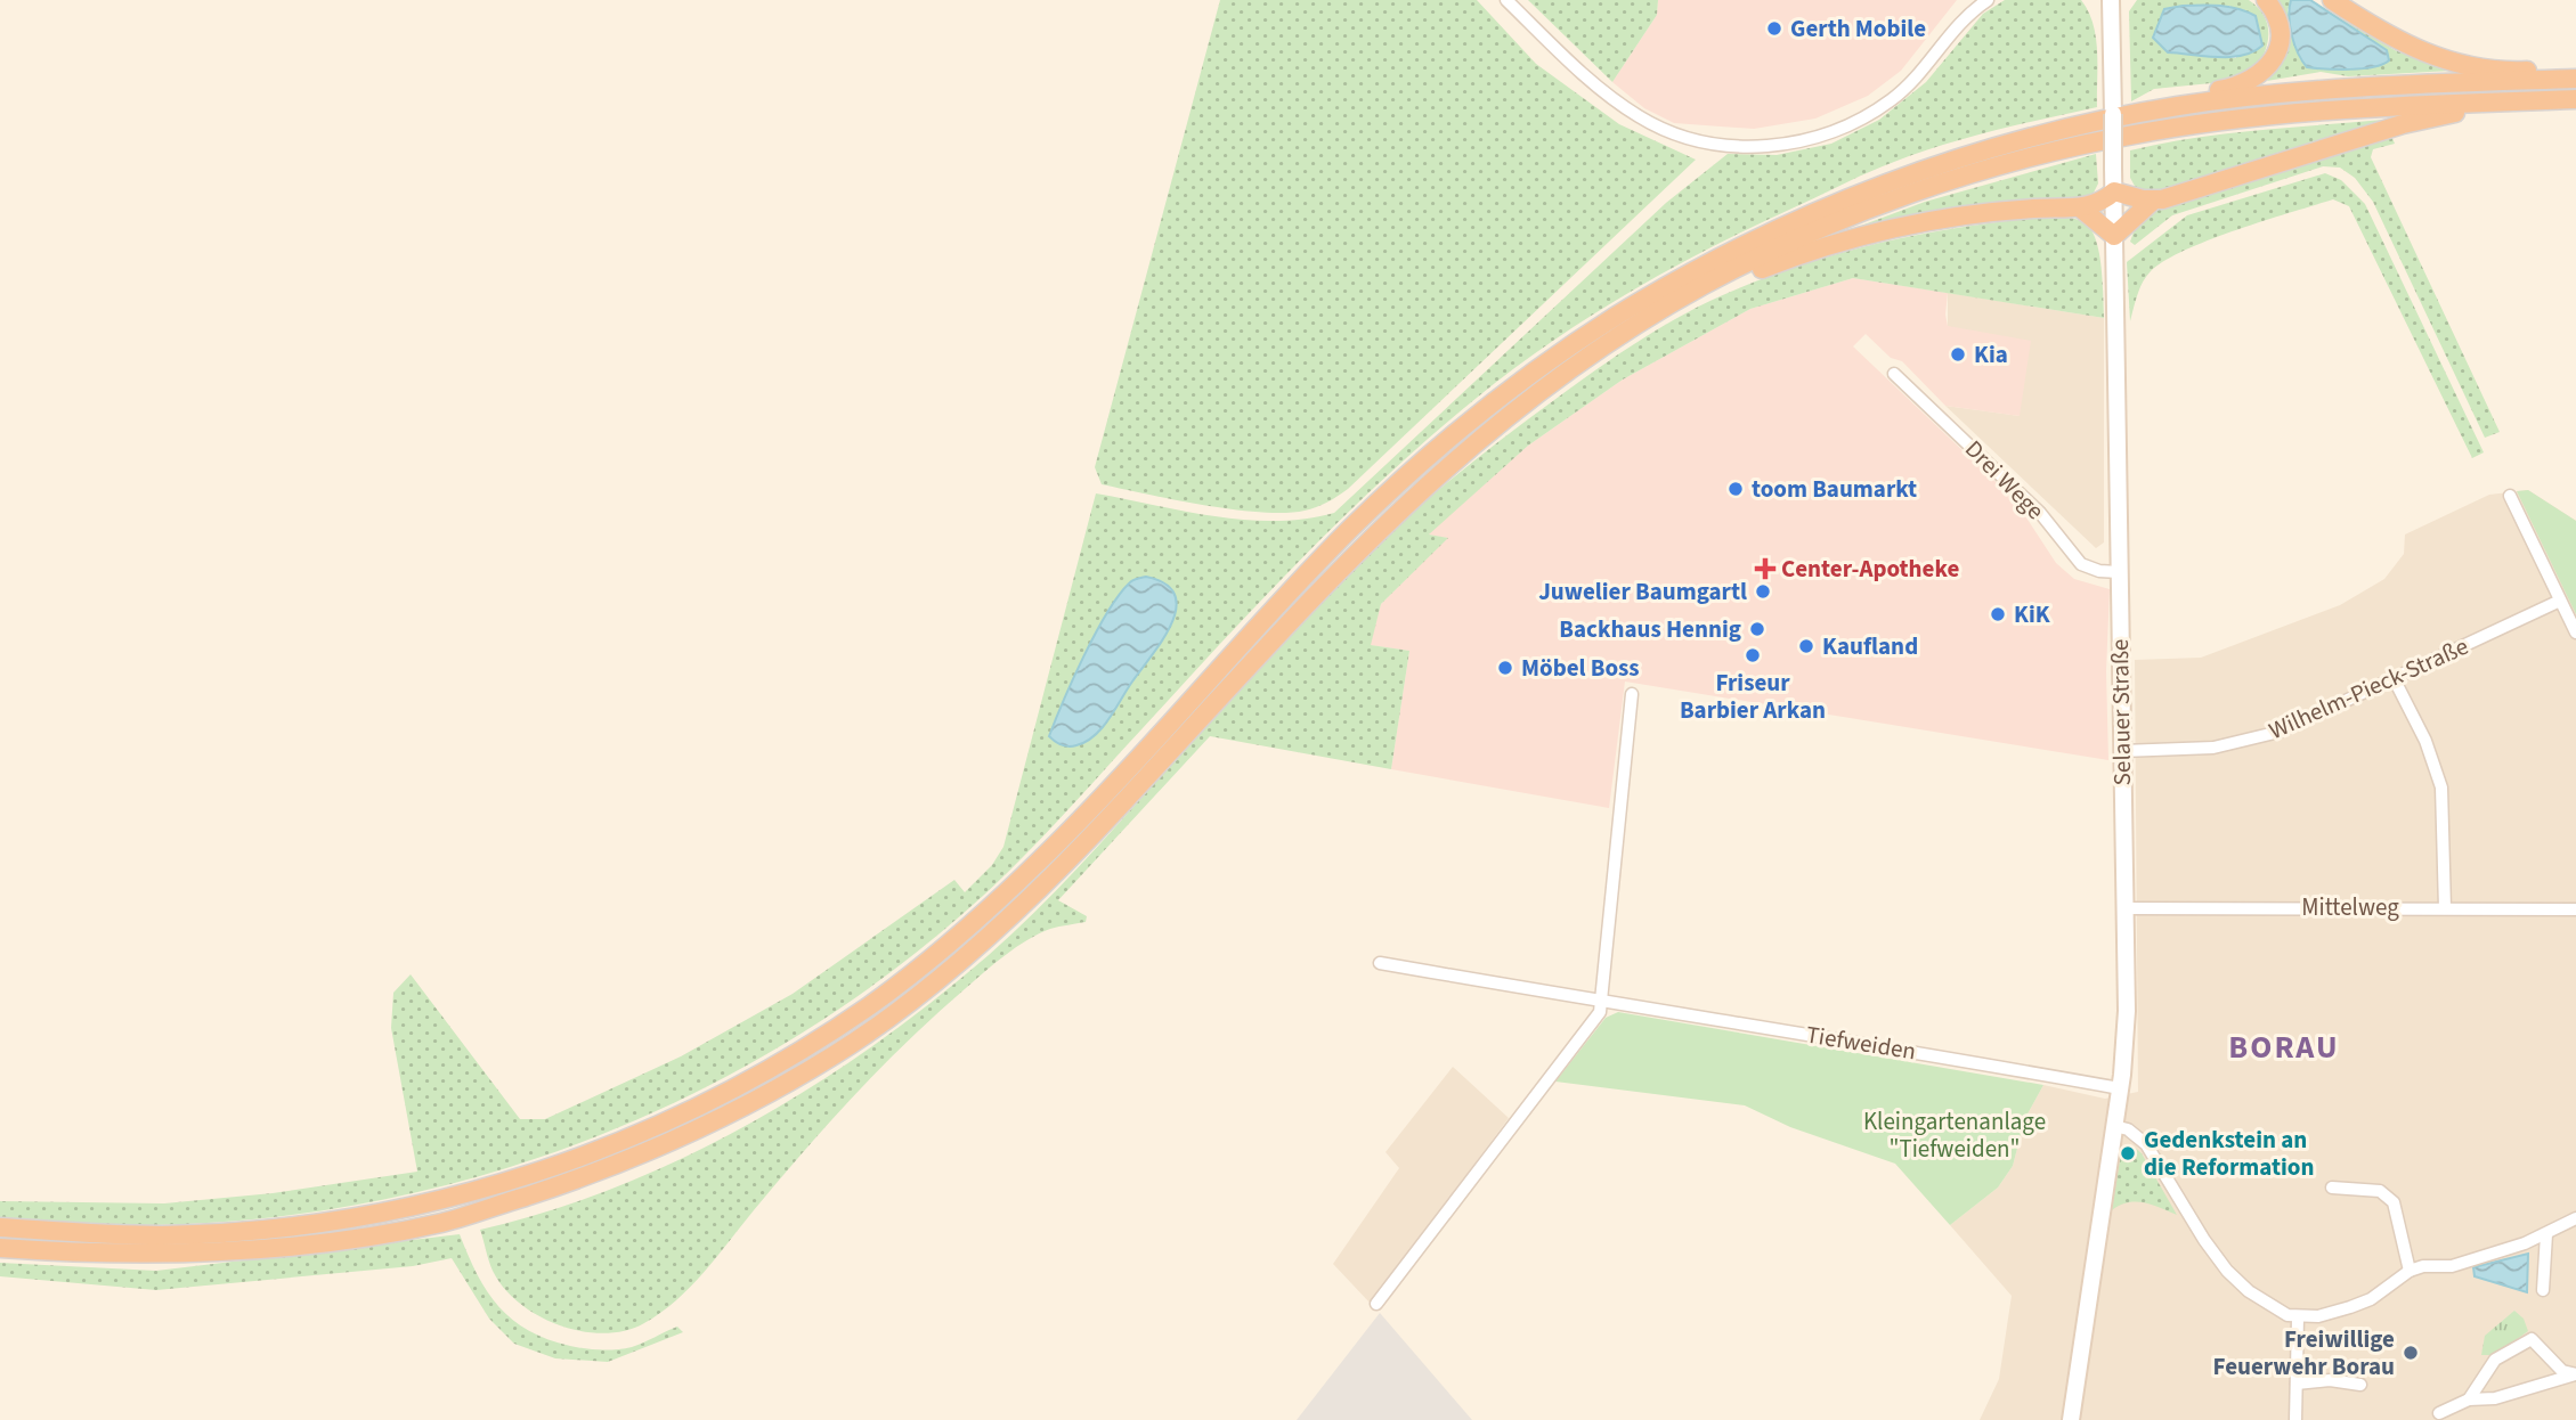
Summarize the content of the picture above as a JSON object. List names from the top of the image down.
{
  "streets": {
    "main road": ["Selauer Straße"],
    "street": [
      "Drei Wege",
      "Wilhelm-Pieck-Straße",
      "Mittelweg",
      "Tiefweiden"
    ]
  },
  "crossings": [
    ["Drei Wege", "Selauer Straße"],
    ["Wilhelm-Pieck-Straße", "Selauer Straße"],
    ["Selauer Straße", "Mittelweg"],
    ["Selauer Straße", "Tiefweiden"]
  ],
  "districts": ["BORAU"],
  "parks": ["Kleingartenanlage \"Tiefweiden\""],
  "places": {
    "other": [
      "Gerth Mobile",
      "Kia",
      "toom Baumarkt",
      "Juwelier Baumgartl",
      "KiK",
      "Backhaus Hennig",
      "Kaufland",
      "Friseur Barbier Arkan",
      "Möbel Boss",
      "Gedenkstein an die Reformation",
      "Freiwillige Feuerwehr Borau"
    ],
    "health": ["Center-Apotheke"]
  }
}
